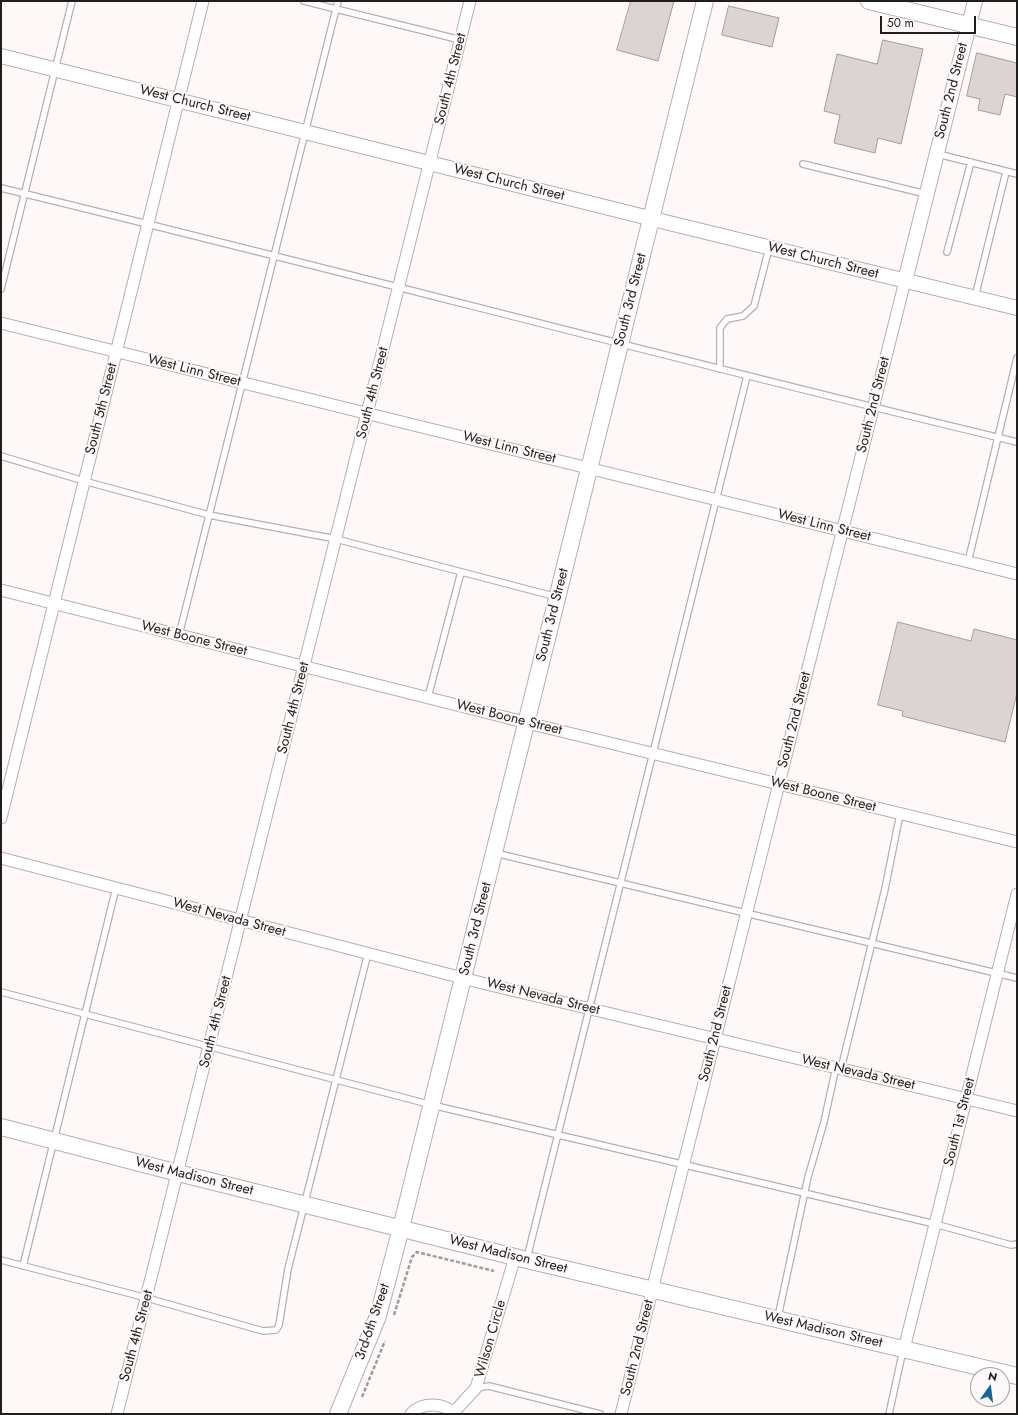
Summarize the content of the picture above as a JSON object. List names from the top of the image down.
{
  "streets": {
    "main road": ["South 3rd Street", "West Madison Street", "3rd-6th Street"],
    "street": [
      "South 4th Street",
      "South 2nd Street",
      "West Church Street",
      "West Linn Street",
      "South 5th Street",
      "West Boone Street",
      "West Nevada Street",
      "South 1st Street",
      "Wilson Circle"
    ]
  },
  "crossings": [
    ["South 4th Street", "West Church Street"],
    ["South 4th Street", "West Linn Street"],
    ["South 4th Street", "West Boone Street"],
    ["South 4th Street", "West Nevada Street"],
    ["South 4th Street", "West Madison Street"],
    ["South 2nd Street", "West Church Street"],
    ["South 2nd Street", "West Linn Street"],
    ["South 2nd Street", "West Boone Street"],
    ["South 2nd Street", "West Nevada Street"],
    ["South 2nd Street", "West Madison Street"],
    ["West Church Street", "South 3rd Street"],
    ["West Church Street", "South 5th Street"],
    ["South 3rd Street", "West Linn Street"],
    ["South 3rd Street", "West Boone Street"],
    ["South 3rd Street", "West Nevada Street"],
    ["South 3rd Street", "West Madison Street"],
    ["South 3rd Street", "3rd-6th Street"],
    ["West Linn Street", "South 5th Street"],
    ["South 5th Street", "West Boone Street"],
    ["West Nevada Street", "South 1st Street"],
    ["South 1st Street", "West Madison Street"],
    ["West Madison Street", "3rd-6th Street"],
    ["West Madison Street", "Wilson Circle"]
  ],
  "scale_bar": "50 m",
  "north": "top"
}
